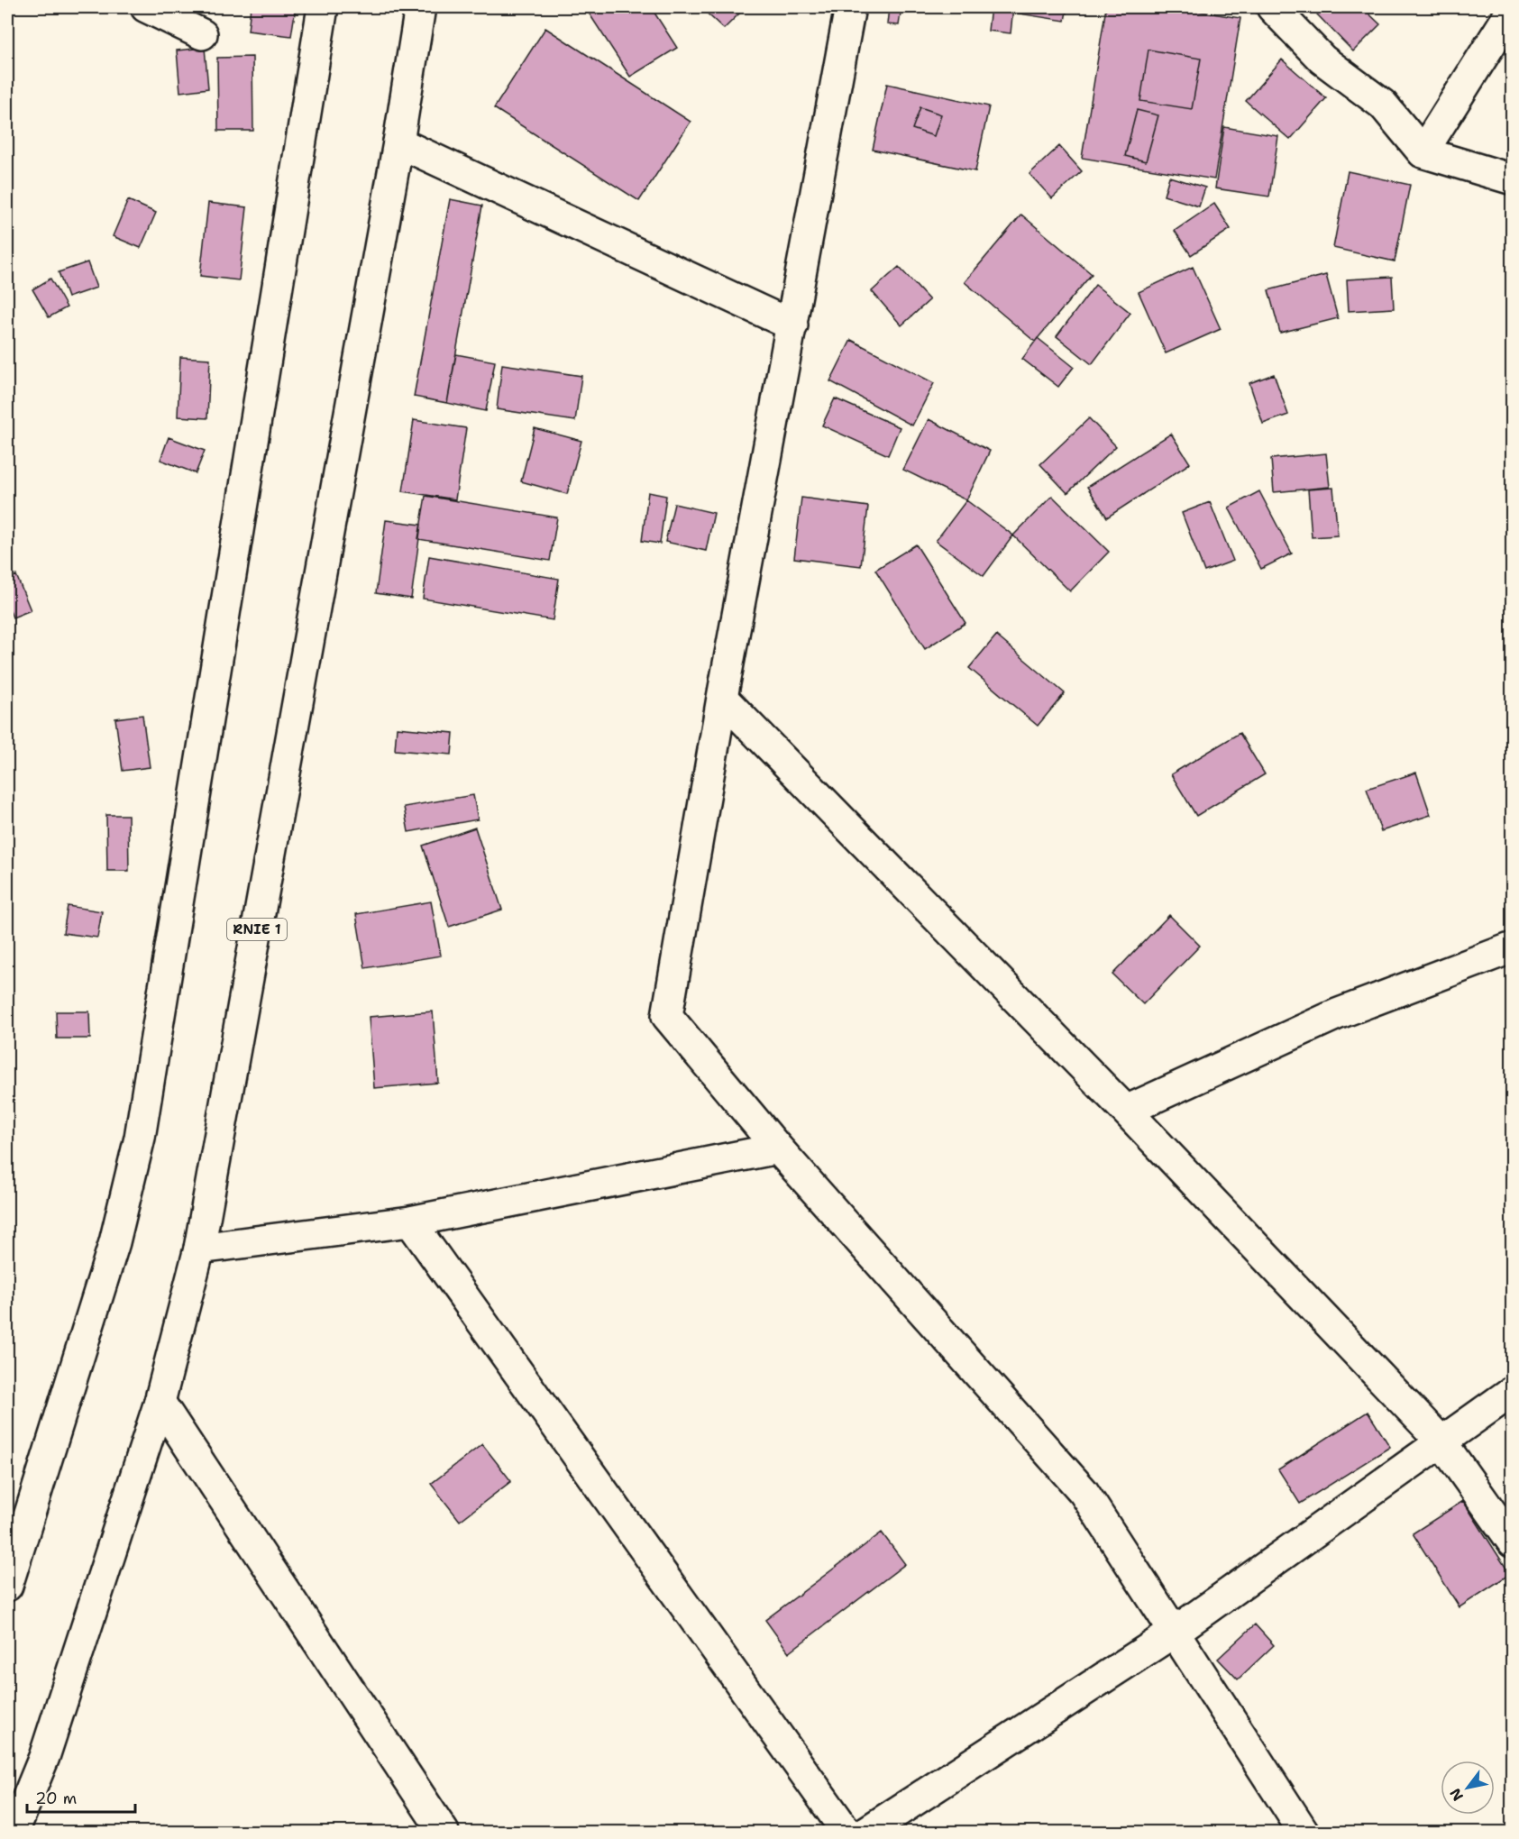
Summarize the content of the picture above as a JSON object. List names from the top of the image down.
{
  "streets": {
    "main road": ["RNIE 1"]
  },
  "scale_bar": "20 m",
  "north": "bottom left"
}
